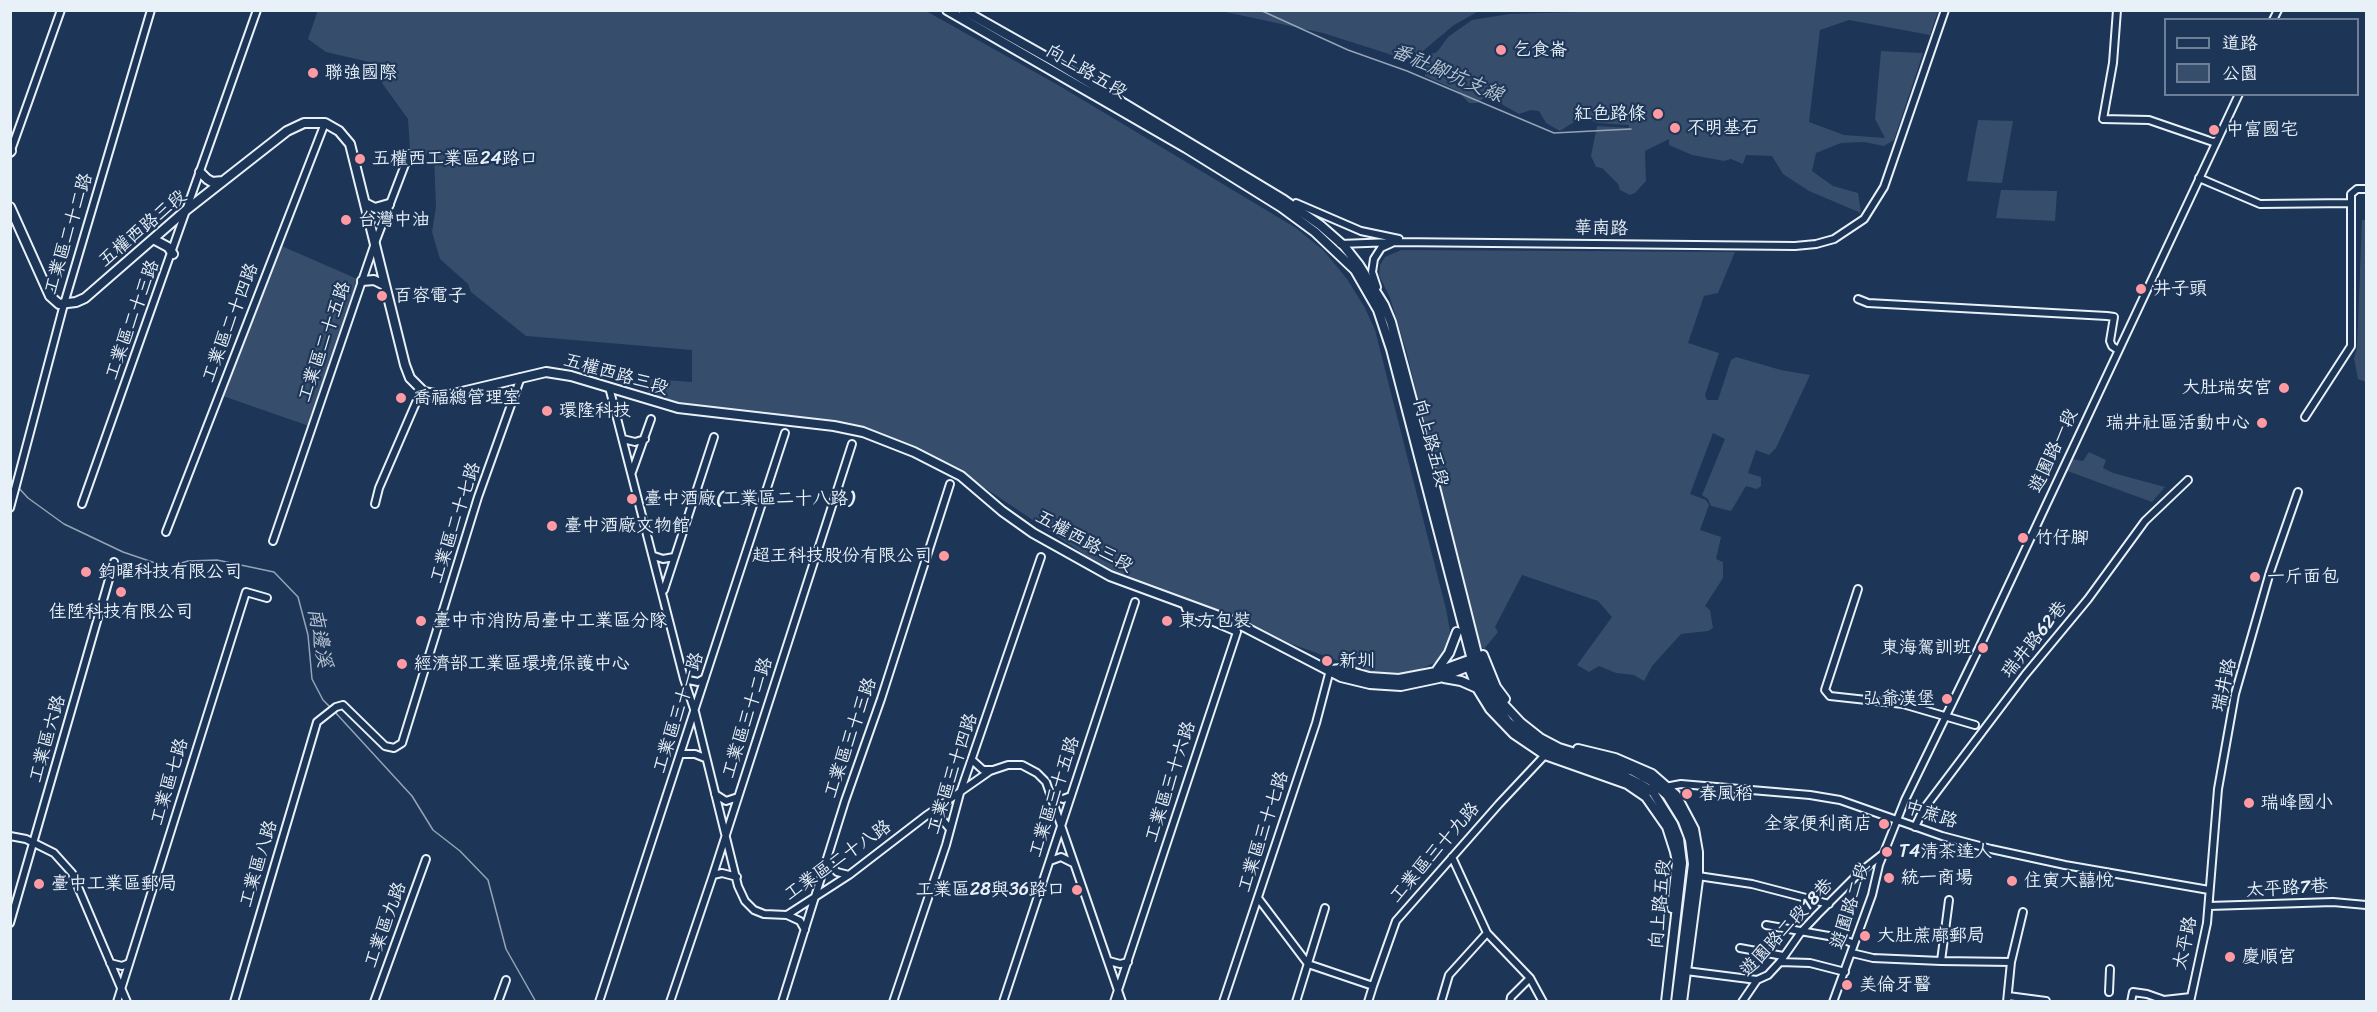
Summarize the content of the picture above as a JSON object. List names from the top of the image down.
{
  "streets": {
    "main road": ["向上路五段", "五權西路三段"],
    "street": [
      "華南路",
      "工業區二十二路",
      "工業區二十三路",
      "工業區二十四路",
      "工業區二十五路",
      "遊園路一段",
      "工業區二十七路",
      "瑞井路62巷",
      "瑞井路",
      "工業區三十一路",
      "工業區三十二路",
      "工業區三十三路",
      "工業區六路",
      "工業區三十四路",
      "工業區七路",
      "工業區三十六路",
      "工業區三十五路",
      "中蔗路",
      "工業區三十七路",
      "工業區三十九路",
      "工業區二十八路",
      "工業區八路",
      "太平路7巷",
      "遊園路二段",
      "工業區九路",
      "遊園路二段18巷",
      "太平路"
    ]
  },
  "crossings": [
    ["向上路五段", "五權西路三段"],
    ["向上路五段", "華南路"],
    ["向上路五段", "中蔗路"],
    ["向上路五段", "工業區三十九路"],
    ["五權西路三段", "工業區二十二路"],
    ["五權西路三段", "工業區二十三路"],
    ["五權西路三段", "工業區二十四路"],
    ["五權西路三段", "工業區二十七路"],
    ["五權西路三段", "工業區三十六路"],
    ["五權西路三段", "工業區三十七路"],
    ["五權西路三段", "工業區二十八路"],
    ["遊園路一段", "中蔗路"],
    ["遊園路一段", "遊園路二段"],
    ["工業區二十七路", "工業區八路"],
    ["瑞井路62巷", "中蔗路"],
    ["瑞井路", "中蔗路"],
    ["瑞井路", "太平路"],
    ["工業區三十一路", "工業區二十八路"],
    ["工業區三十二路", "工業區二十八路"],
    ["工業區三十三路", "工業區二十八路"],
    ["工業區三十四路", "工業區二十八路"],
    ["工業區三十六路", "工業區二十八路"],
    ["工業區三十五路", "工業區二十八路"],
    ["中蔗路", "遊園路二段"],
    ["中蔗路", "太平路"],
    ["太平路7巷", "太平路"],
    ["遊園路二段", "遊園路二段18巷"]
  ],
  "water": ["番社腳坑支線", "南邊溪"],
  "places": [
    "乞食崙",
    "聯強國際",
    "紅色路條",
    "不明基石",
    "中富國宅",
    "五權西工業區24路口",
    "台灣中油",
    "井子頭",
    "百容電子",
    "大肚瑞安宮",
    "喬福總管理室",
    "環隆科技",
    "瑞井社區活動中心",
    "臺中酒廠(工業區二十八路)",
    "臺中酒廠文物館",
    "竹仔腳",
    "超王科技股份有限公司",
    "鈞曜科技有限公司",
    "一斤面包",
    "佳陞科技有限公司",
    "臺中市消防局臺中工業區分隊",
    "東方包裝",
    "東海駕訓班",
    "新圳",
    "經濟部工業區環境保護中心",
    "弘爺漢堡",
    "春風稻",
    "瑞峰國小",
    "全家便利商店",
    "T4清茶達人",
    "統一商場",
    "住寅大囍悅",
    "臺中工業區郵局",
    "工業區28與36路口",
    "大肚蔗廍郵局",
    "慶順宮",
    "美倫牙醫"
  ],
  "legend": ["道路", "公園"]
}
